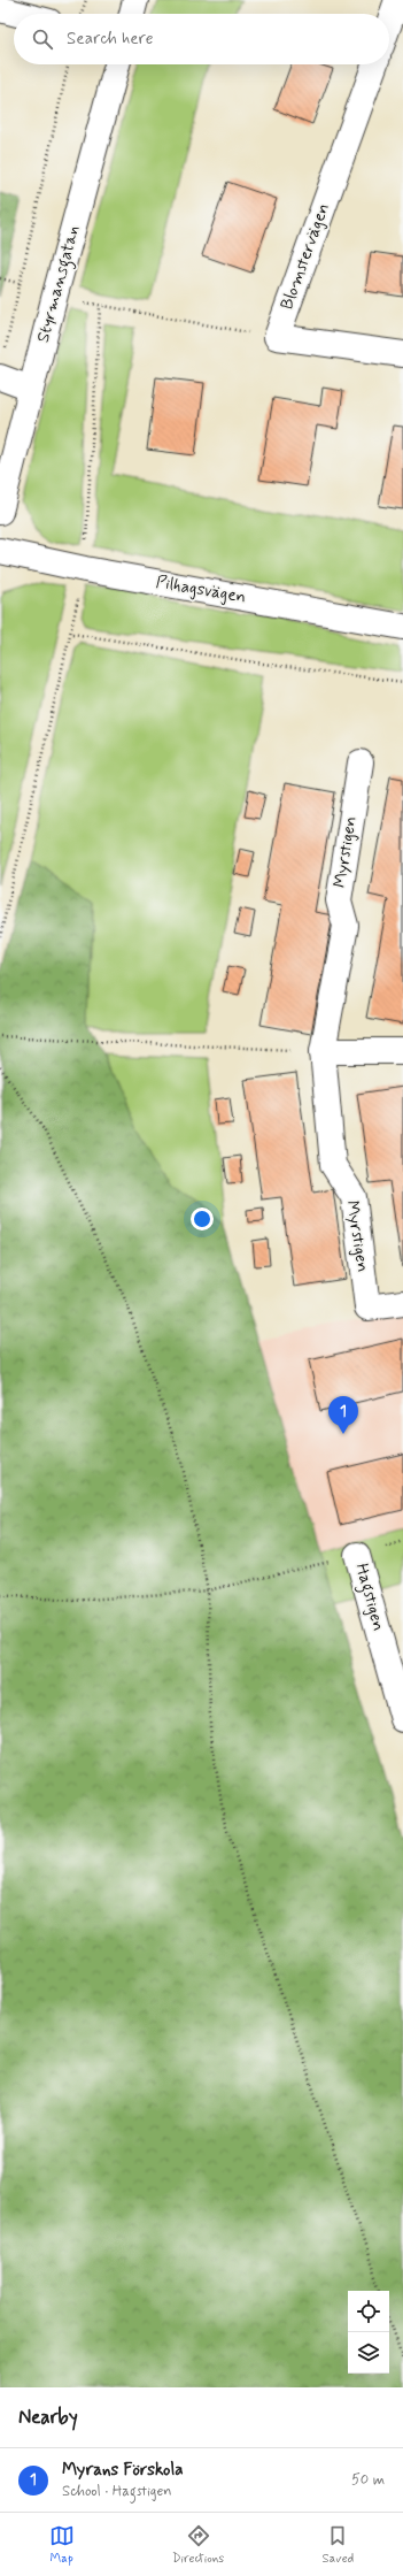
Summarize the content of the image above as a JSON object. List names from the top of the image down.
{
  "streets": {
    "street": [
      "Blomstervägen",
      "Styrmansgatan",
      "Pilhagsvägen",
      "Myrstigen",
      "Hagstigen"
    ]
  },
  "page": {
    "search": "Search here",
    "pins": "1",
    "heading": "Nearby",
    "list": [
      {
        "mark": "1",
        "name": "Myrans Förskola",
        "note": "School · Hagstigen",
        "value": "50 m"
      }
    ],
    "nav": ["Map", "Directions", "Saved"]
  }
}
